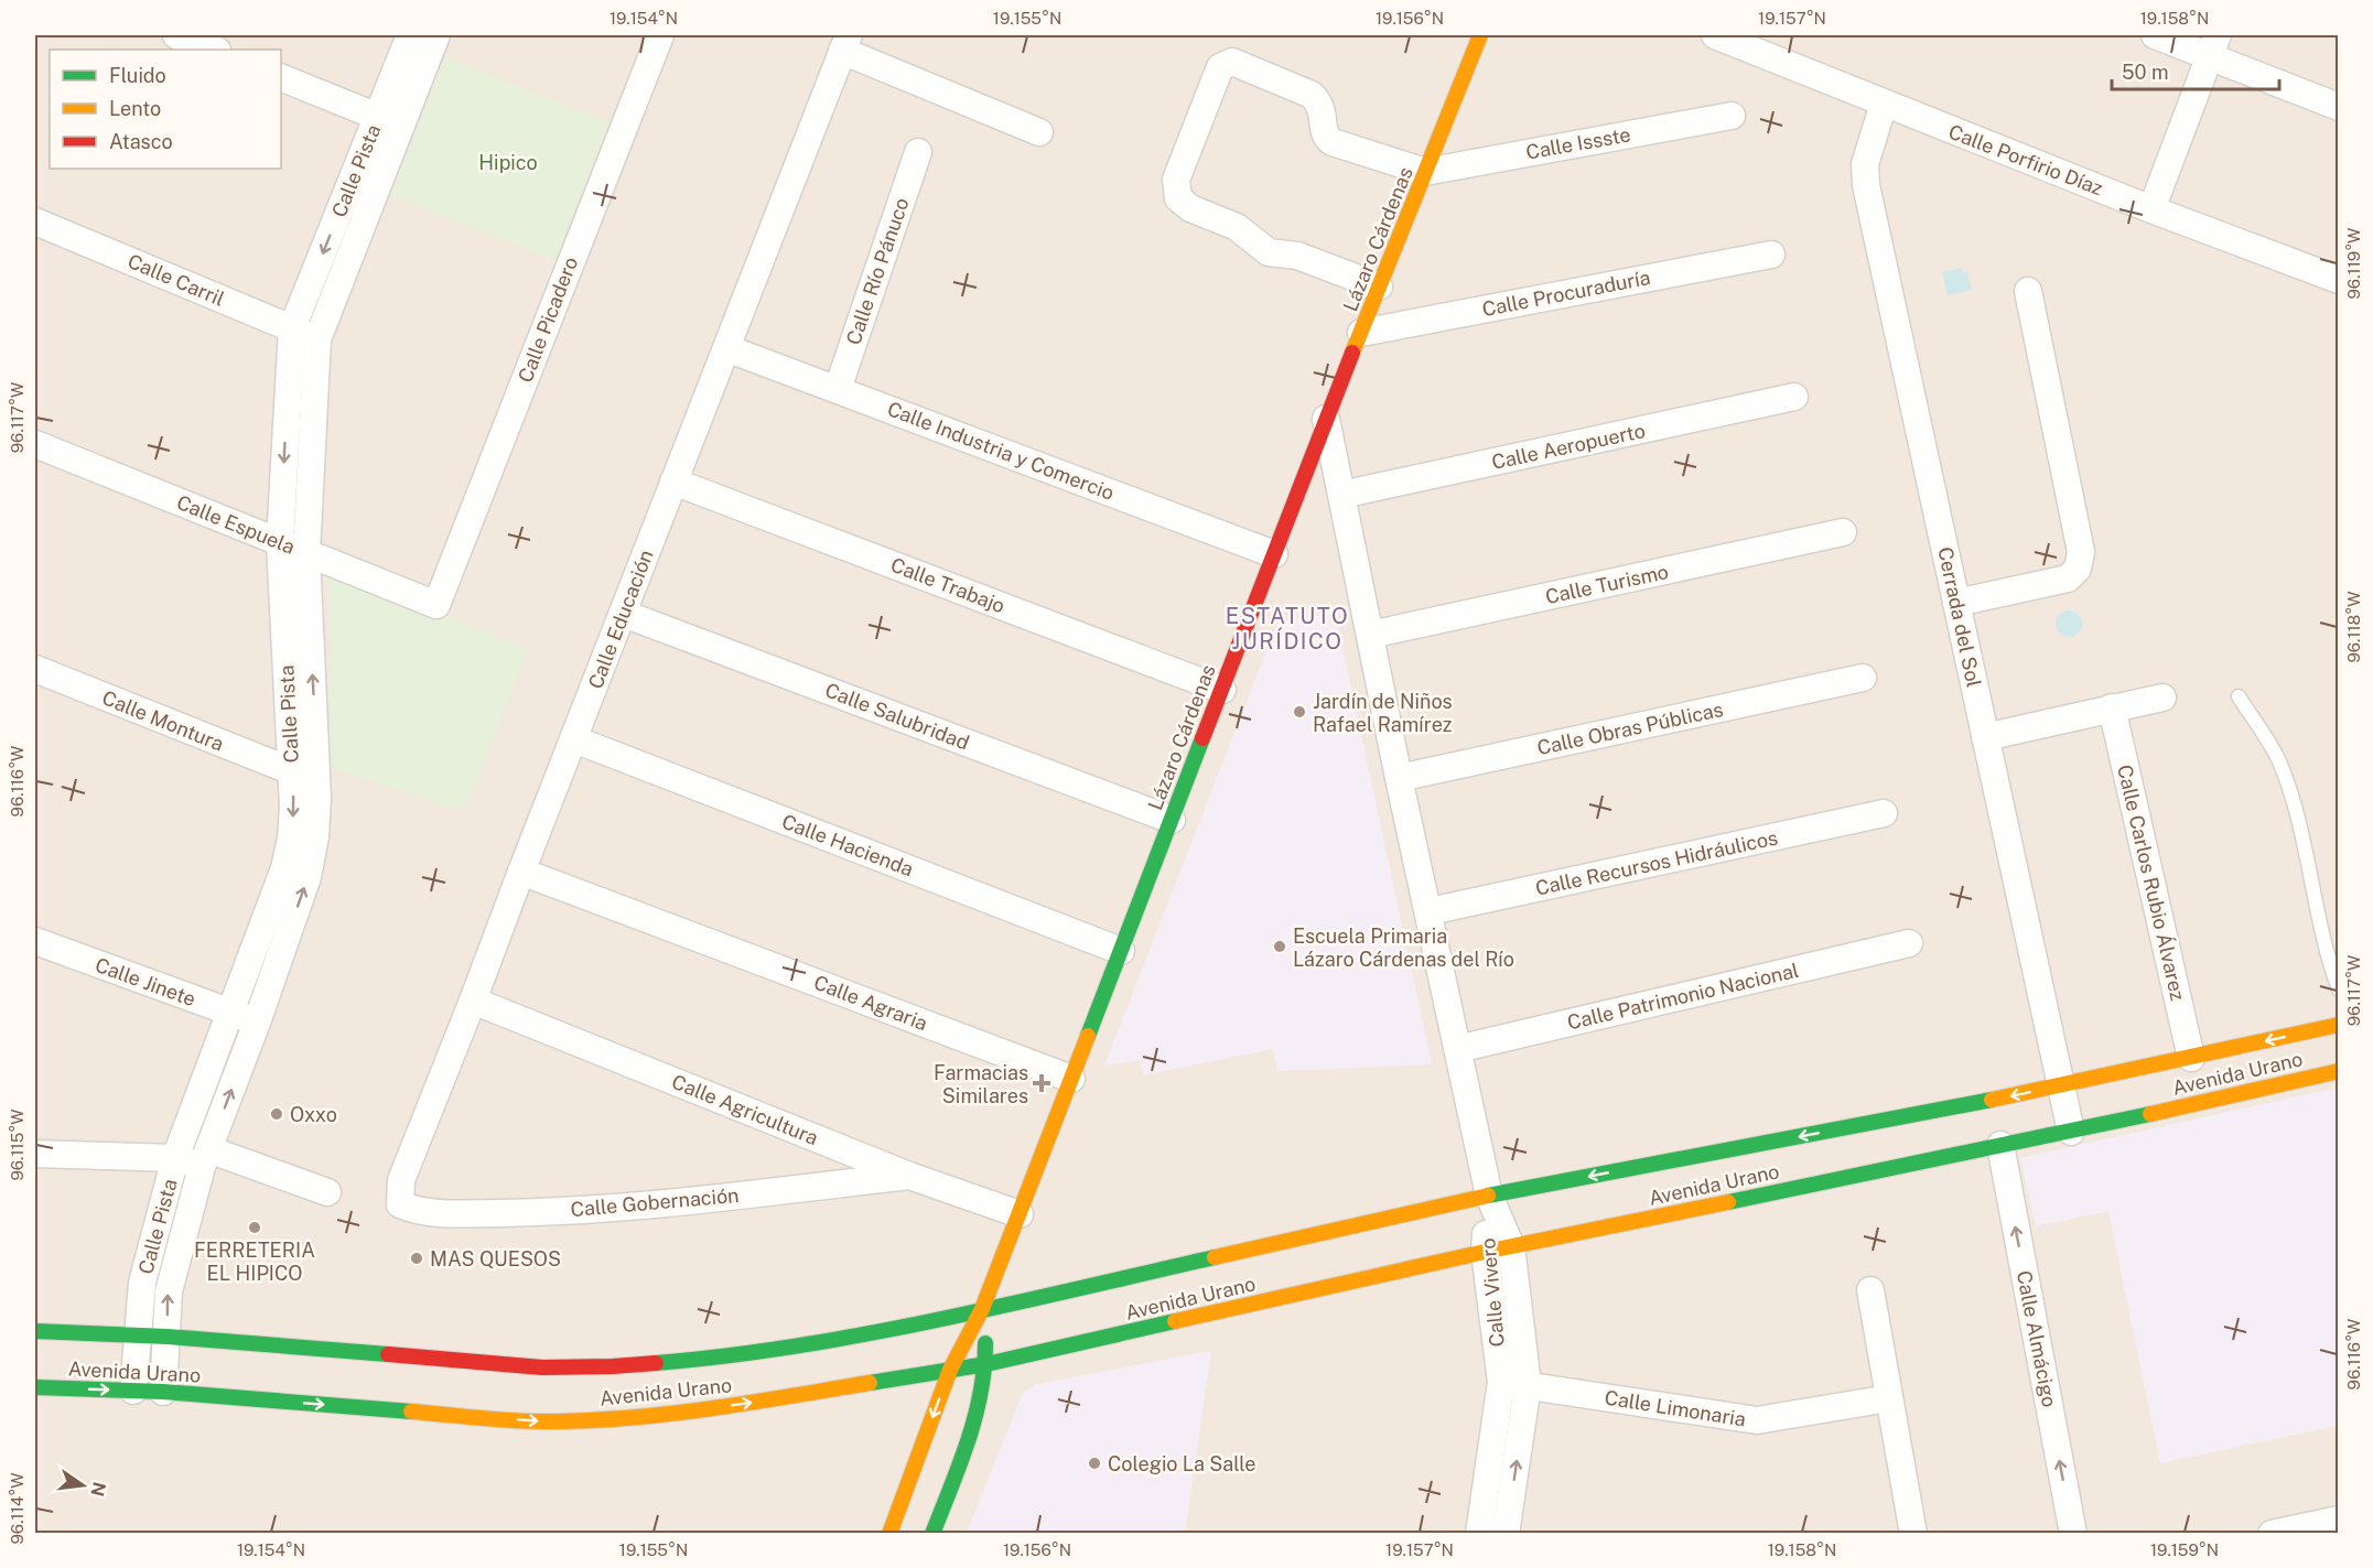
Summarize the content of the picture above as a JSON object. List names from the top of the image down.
{
  "streets": {
    "main road": ["Lázaro Cárdenas", "Avenida Urano"],
    "street": [
      "Calle Issste",
      "Calle Porfirio Díaz",
      "Calle Pista",
      "Calle Río Pánuco",
      "Calle Carril",
      "Calle Procuraduría",
      "Calle Picadero",
      "Calle Aeropuerto",
      "Calle Industria y Comercio",
      "Calle Espuela",
      "Calle Turismo",
      "Calle Trabajo",
      "Cerrada del Sol",
      "Calle Educación",
      "Calle Salubridad",
      "Calle Montura",
      "Calle Obras Públicas",
      "Calle Hacienda",
      "Calle Recursos Hidráulicos",
      "Calle Carlos Rubio Álvarez",
      "Calle Jinete",
      "Calle Patrimonio Nacional",
      "Calle Agraria",
      "Calle Agricultura",
      "Calle Gobernación",
      "Calle Vivero",
      "Calle Almácigo",
      "Calle Limonaria"
    ]
  },
  "crossings": [
    ["Calle Issste", "Lázaro Cárdenas"],
    ["Calle Porfirio Díaz", "Cerrada del Sol"],
    ["Calle Pista", "Calle Carril"],
    ["Calle Pista", "Calle Espuela"],
    ["Calle Pista", "Calle Montura"],
    ["Calle Pista", "Calle Jinete"],
    ["Calle Pista", "Avenida Urano"],
    ["Lázaro Cárdenas", "Calle Procuraduría"],
    ["Lázaro Cárdenas", "Calle Industria y Comercio"],
    ["Lázaro Cárdenas", "Calle Trabajo"],
    ["Lázaro Cárdenas", "Calle Salubridad"],
    ["Lázaro Cárdenas", "Calle Hacienda"],
    ["Lázaro Cárdenas", "Calle Agraria"],
    ["Lázaro Cárdenas", "Avenida Urano"],
    ["Lázaro Cárdenas", "Calle Agricultura"],
    ["Calle Río Pánuco", "Calle Industria y Comercio"],
    ["Calle Picadero", "Calle Espuela"],
    ["Calle Industria y Comercio", "Calle Educación"],
    ["Calle Trabajo", "Calle Educación"],
    ["Cerrada del Sol", "Avenida Urano"],
    ["Calle Educación", "Calle Salubridad"],
    ["Calle Educación", "Calle Hacienda"],
    ["Calle Educación", "Calle Agraria"],
    ["Calle Educación", "Calle Agricultura"],
    ["Calle Educación", "Calle Gobernación"],
    ["Calle Carlos Rubio Álvarez", "Avenida Urano"],
    ["Avenida Urano", "Calle Vivero"],
    ["Avenida Urano", "Calle Almácigo"],
    ["Calle Agricultura", "Calle Gobernación"],
    ["Calle Vivero", "Calle Limonaria"]
  ],
  "districts": ["ESTATUTO JURÍDICO"],
  "parks": ["Hipico"],
  "places": {
    "other": [
      "Jardín de Niños Rafael Ramírez",
      "Escuela Primaria Lázaro Cárdenas del Río",
      "Oxxo",
      "FERRETERIA EL HIPICO",
      "MAS QUESOS",
      "Colegio La Salle"
    ],
    "health": ["Farmacias Similares"]
  },
  "legend": ["Fluido", "Lento", "Atasco"],
  "scale_bar": "50 m",
  "north": "right",
  "coordinates": [
    "19.154°N",
    "19.155°N",
    "19.156°N",
    "19.157°N",
    "19.158°N",
    "96.119°W",
    "96.117°W",
    "96.118°W",
    "96.116°W",
    "96.115°W",
    "96.114°W",
    "19.159°N"
  ]
}
